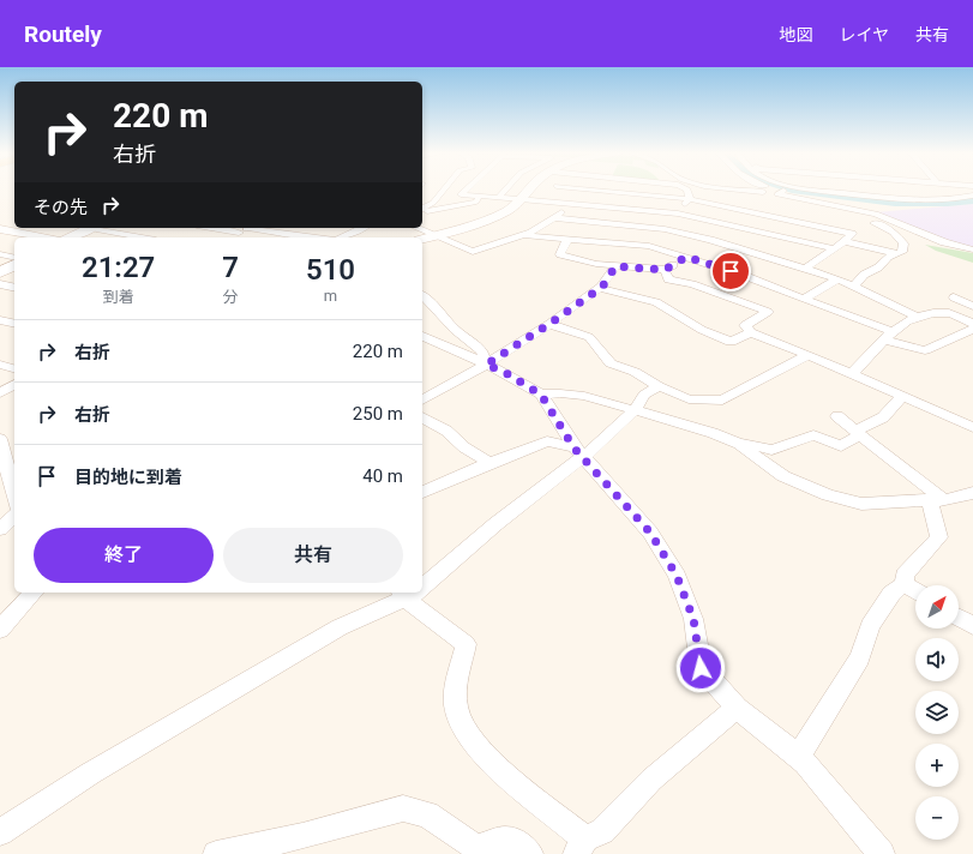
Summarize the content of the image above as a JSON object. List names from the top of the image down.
{
  "north": "top right",
  "page": {
    "header": "Routely",
    "nav": ["地図", "レイヤ", "共有"],
    "turn": ["220 m", "右折"],
    "then": "その先",
    "eta": [
      "21:27",
      "到着",
      "7",
      "分",
      "510",
      "m"
    ],
    "list": [
      {
        "name": "右折",
        "value": "220 m"
      },
      {
        "name": "右折",
        "value": "250 m"
      },
      {
        "name": "目的地に到着",
        "value": "40 m"
      }
    ],
    "buttons": ["終了", "共有"],
    "map_buttons": ["+", "−"]
  }
}
